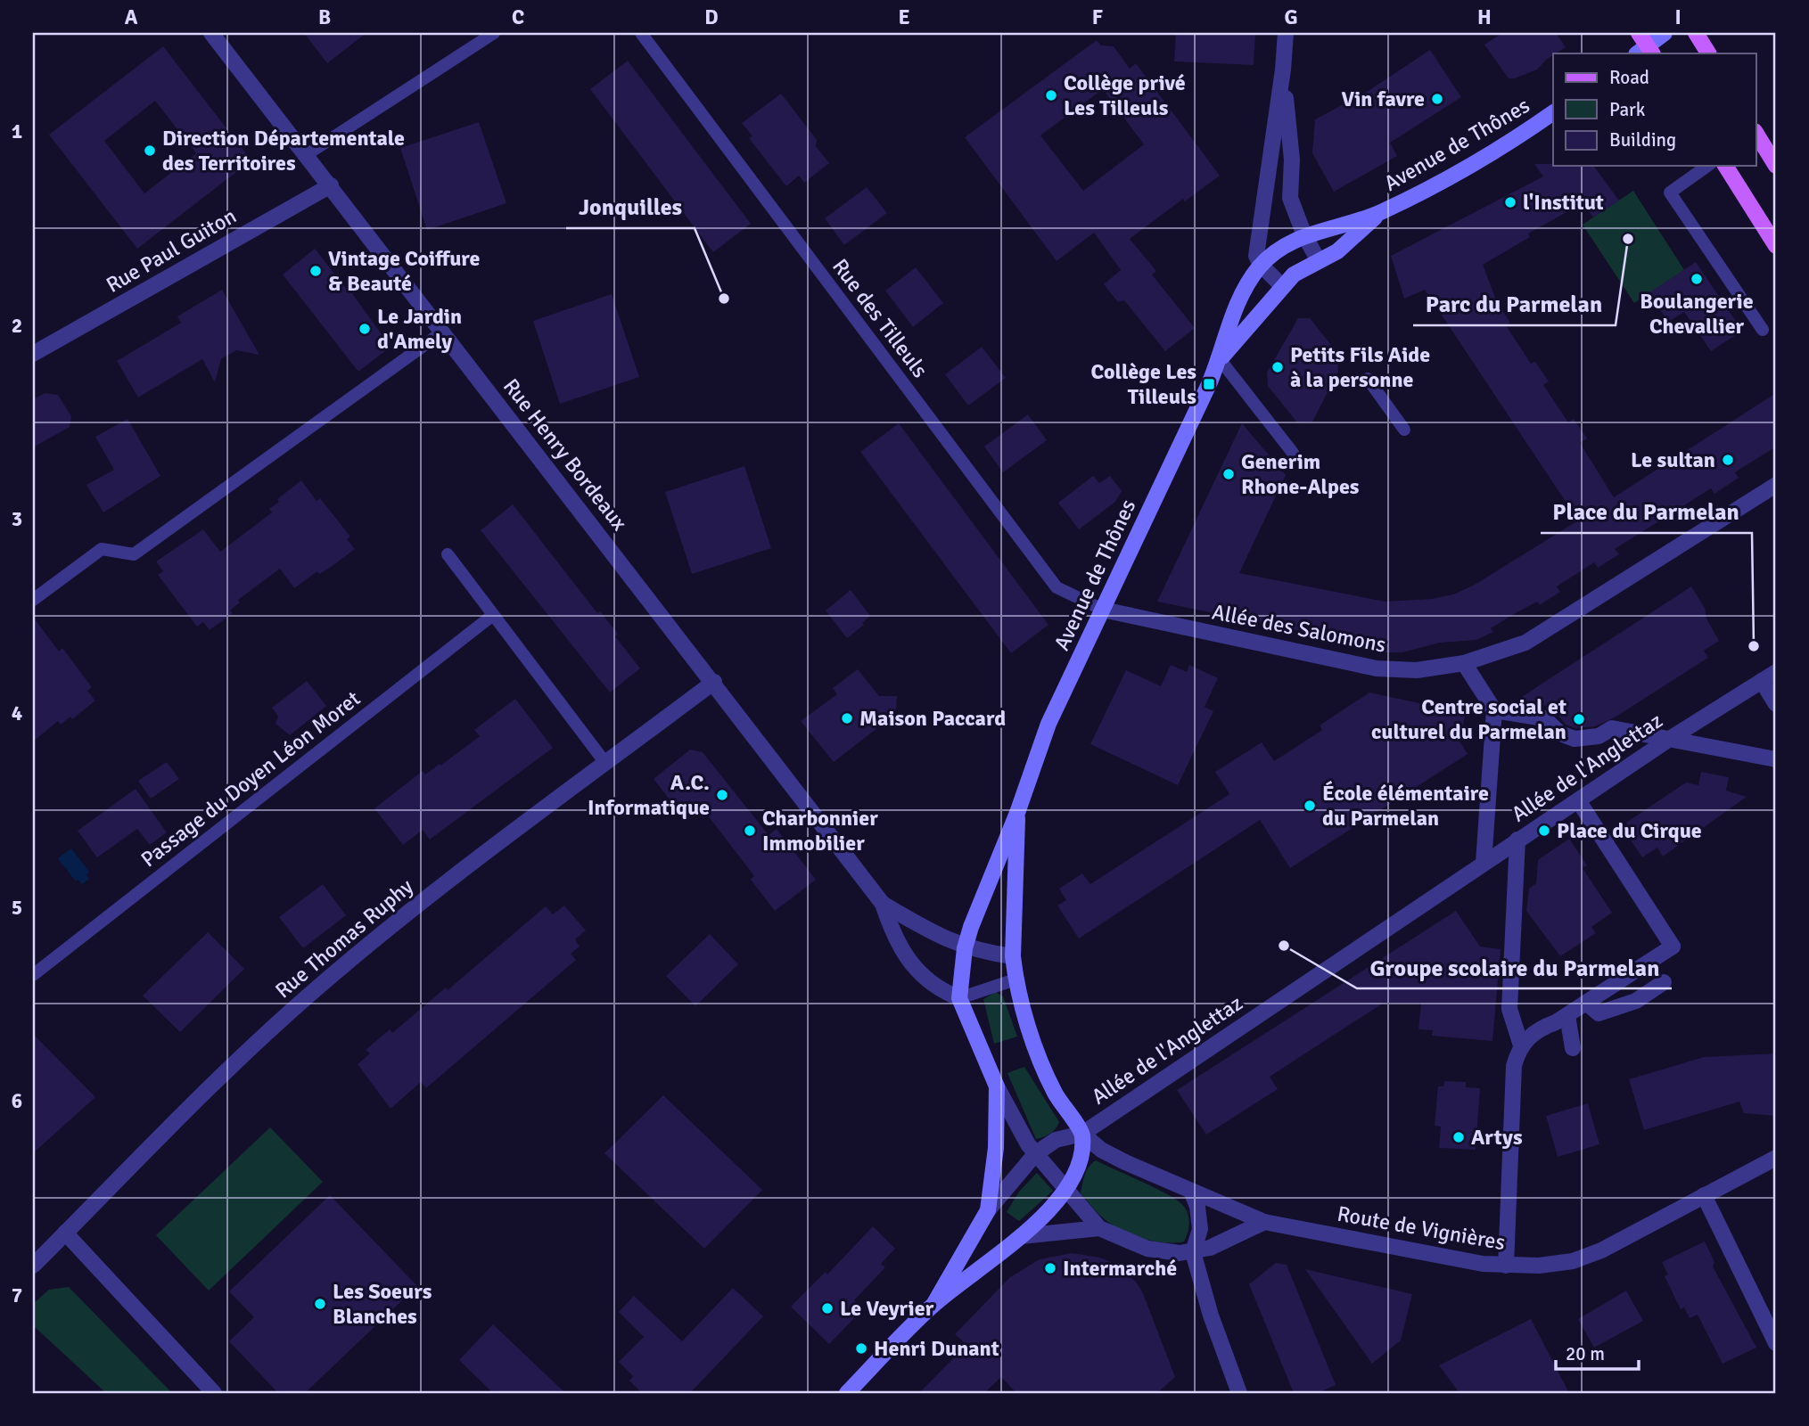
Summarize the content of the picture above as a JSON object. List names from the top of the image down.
{
  "streets": {
    "main road": ["Avenue de Thônes"],
    "street": [
      "Rue Paul Guiton",
      "Rue Henry Bordeaux",
      "Allée des Salomons",
      "Allée de l'Anglettaz",
      "Rue Thomas Ruphy",
      "Route de Vignières"
    ],
    "lane": ["Rue des Tilleuls", "Passage du Doyen Léon Moret"]
  },
  "crossings": [
    ["Avenue de Thônes", "Rue des Tilleuls"],
    ["Avenue de Thônes", "Rue Henry Bordeaux"],
    ["Avenue de Thônes", "Allée des Salomons"],
    ["Rue Paul Guiton", "Rue Henry Bordeaux"],
    ["Rue des Tilleuls", "Allée des Salomons"],
    ["Rue Henry Bordeaux", "Rue Thomas Ruphy"],
    ["Allée de l'Anglettaz", "Route de Vignières"]
  ],
  "places": {
    "other": [
      "Collège privé Les Tilleuls",
      "Vin favre",
      "Direction Départementale des Territoires",
      "l'Institut",
      "Parc du Parmelan",
      "Vintage Coiffure & Beauté",
      "Boulangerie Chevallier",
      "Jonquilles",
      "Le Jardin d'Amely",
      "Petits Fils Aide à la personne",
      "Le sultan",
      "Generim Rhone-Alpes",
      "Place du Parmelan",
      "Maison Paccard",
      "Centre social et culturel du Parmelan",
      "A.C. Informatique",
      "École élémentaire du Parmelan",
      "Charbonnier Immobilier",
      "Place du Cirque",
      "Groupe scolaire du Parmelan",
      "Artys",
      "Intermarché",
      "Les Soeurs Blanches",
      "Le Veyrier",
      "Henri Dunant"
    ],
    "transit": ["Collège Les Tilleuls"]
  },
  "legend": ["Road", "Park", "Building"],
  "scale_bar": "20 m",
  "grid": {
    "columns": [
      "A",
      "B",
      "C",
      "D",
      "E",
      "F",
      "G",
      "H",
      "I"
    ],
    "rows": [
      "1",
      "2",
      "3",
      "4",
      "5",
      "6",
      "7"
    ]
  }
}
